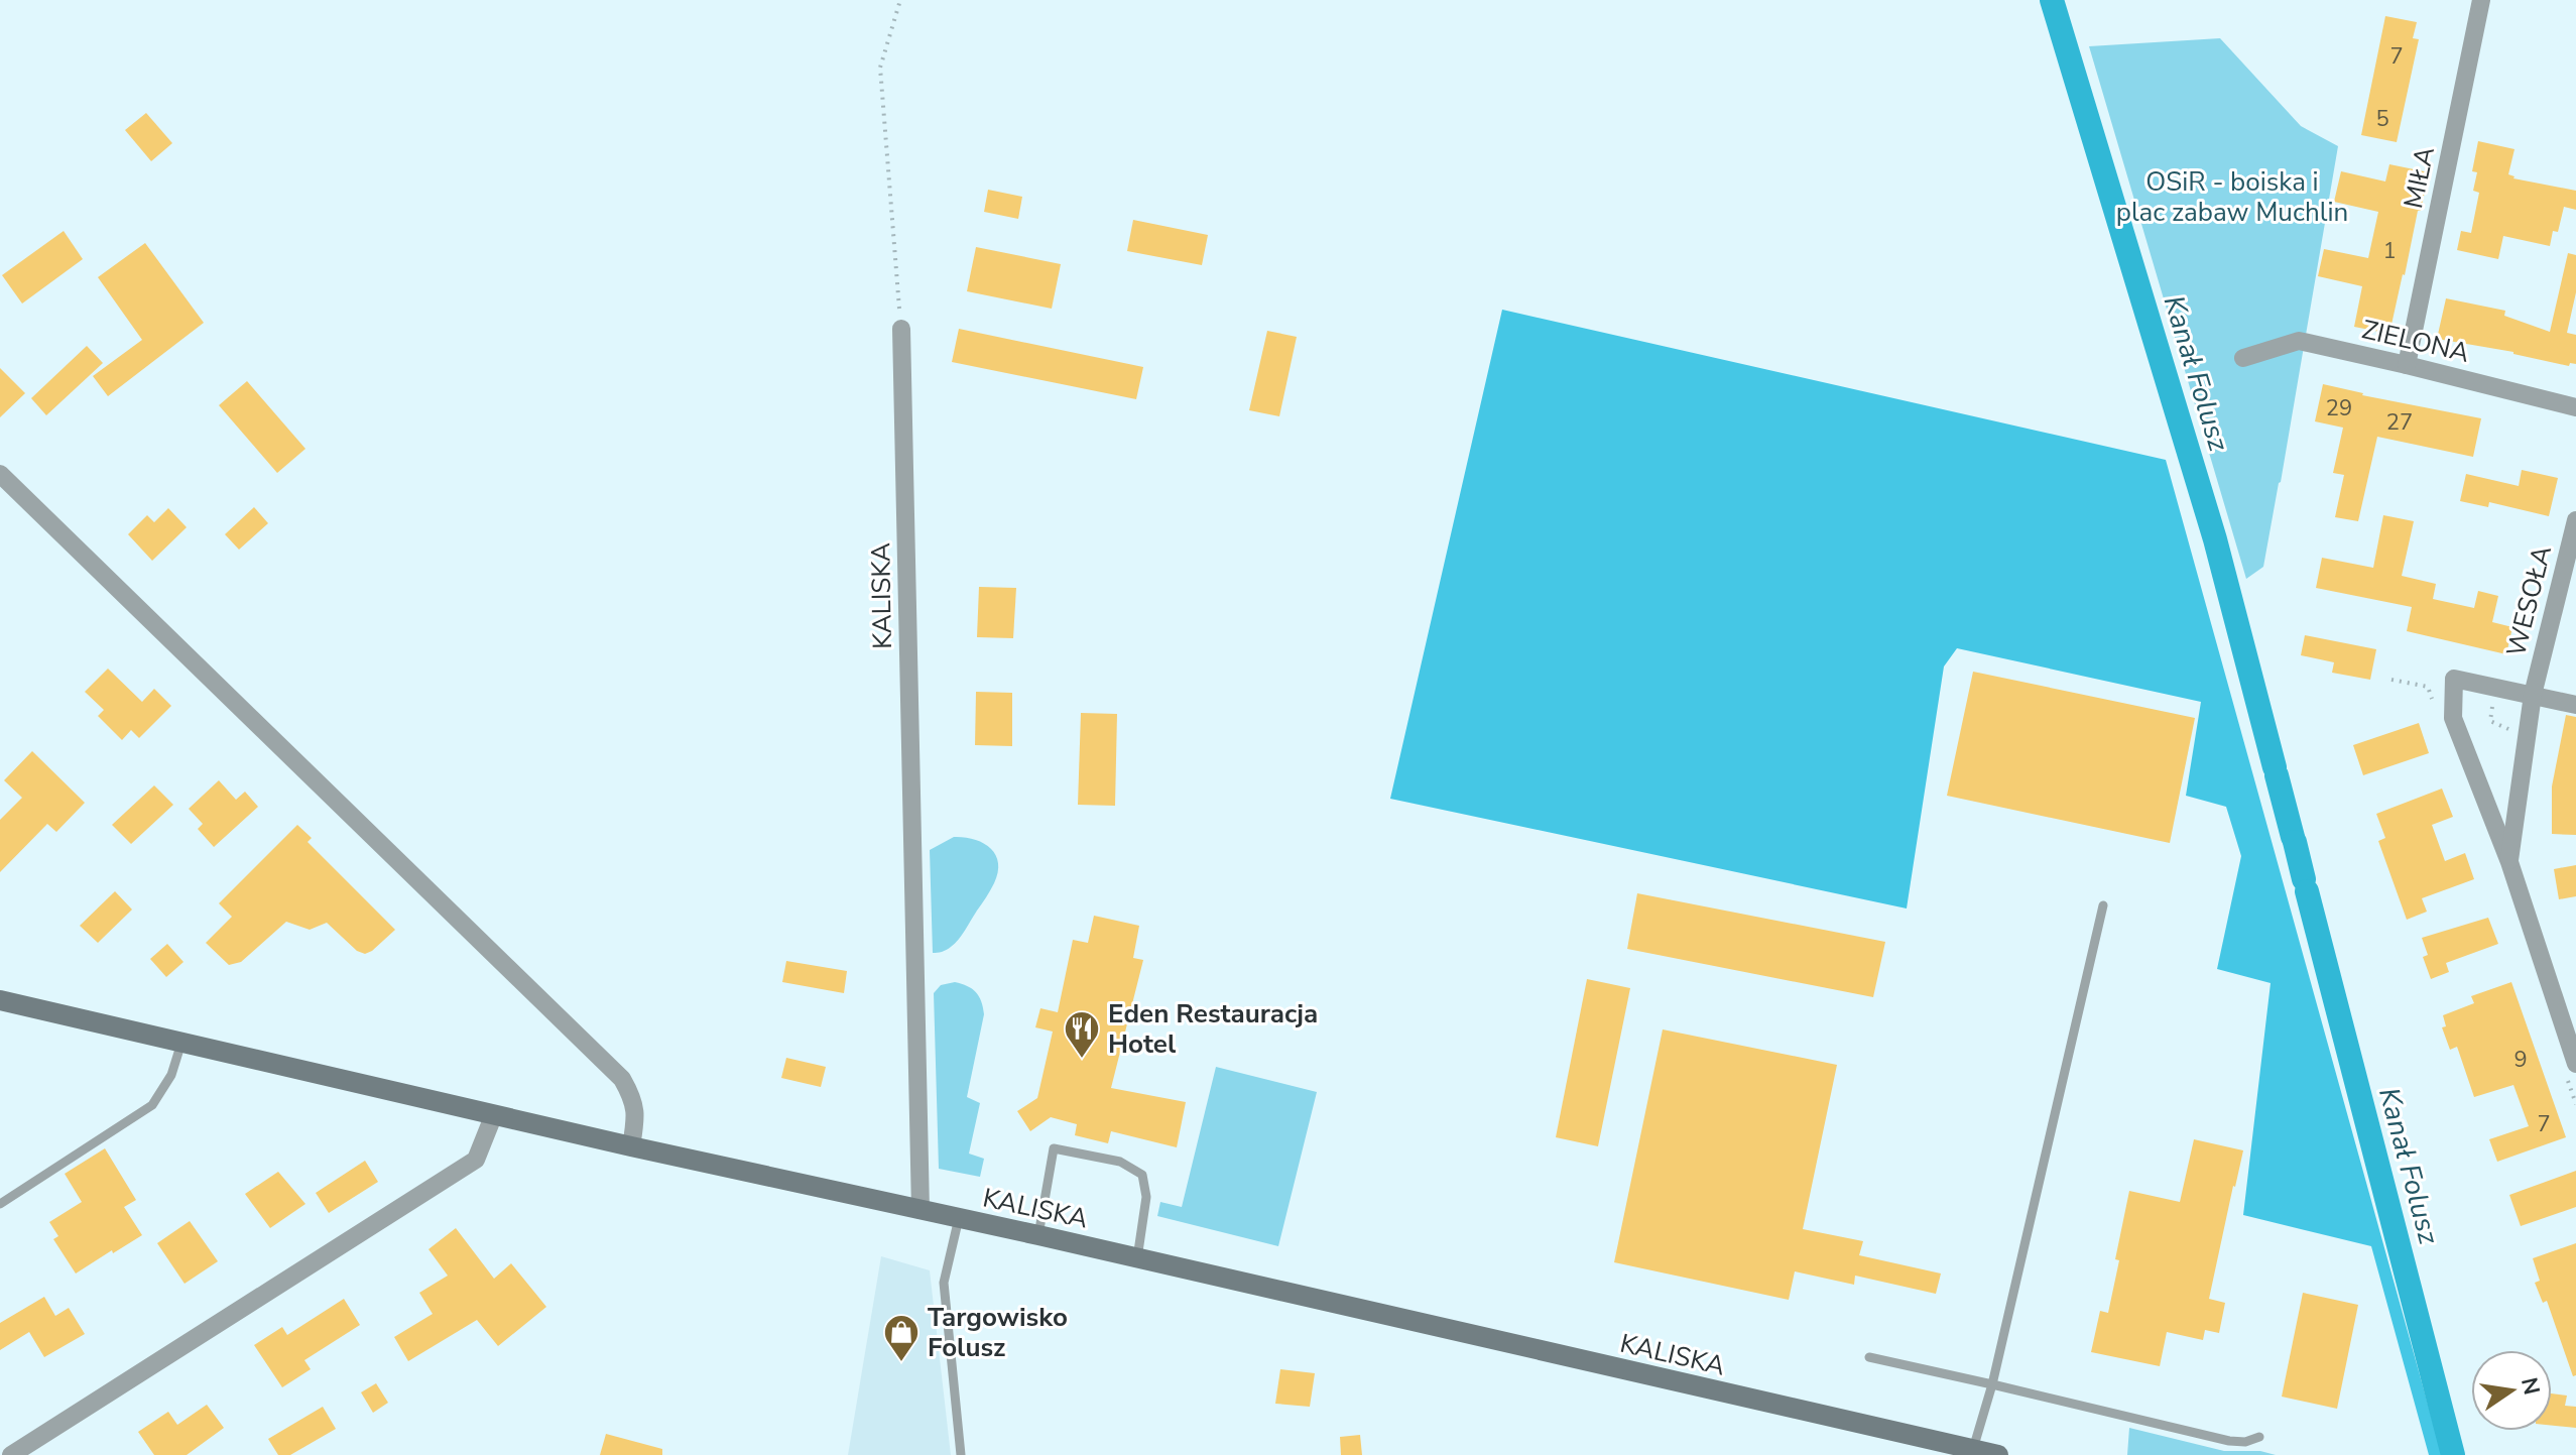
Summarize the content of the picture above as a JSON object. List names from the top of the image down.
{
  "streets": {
    "main road": ["KALISKA"],
    "street": ["MIŁA", "ZIELONA", "WESOŁA"]
  },
  "crossings": [
    ["MIŁA", "ZIELONA"]
  ],
  "water": ["Kanał Folusz"],
  "parks": ["OSiR - boiska i plac zabaw Muchlin"],
  "places": {
    "restaurant": ["Eden Restauracja Hotel"],
    "shop": ["Targowisko Folusz"]
  },
  "house_numbers": [
    "7",
    "5",
    "1",
    "29",
    "27",
    "9",
    "7"
  ],
  "north": "right"
}
